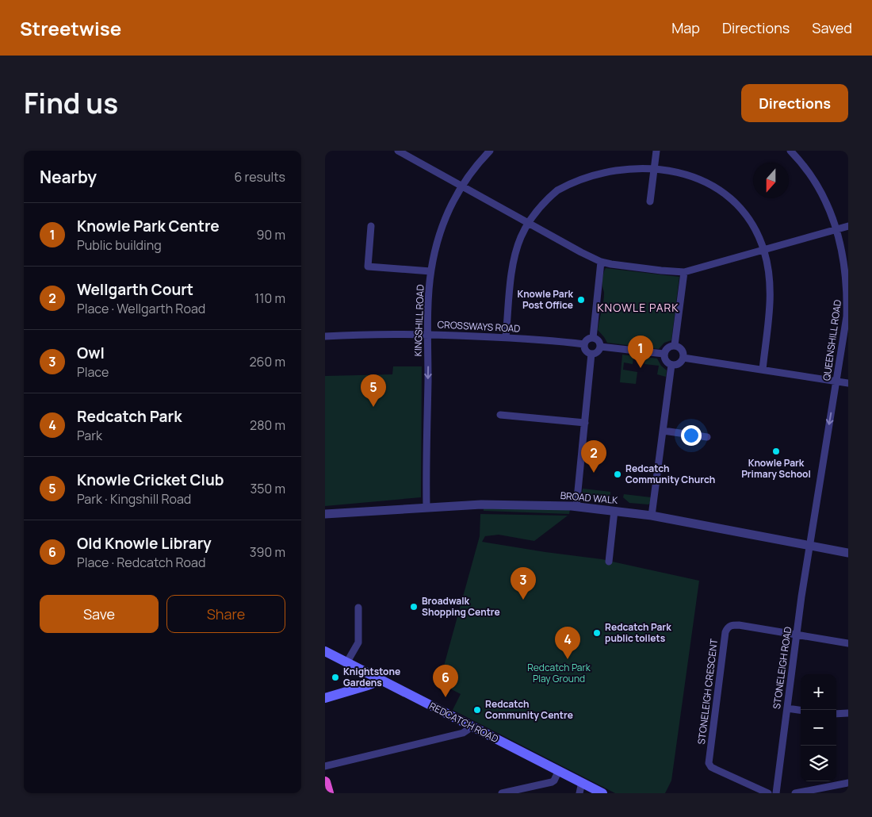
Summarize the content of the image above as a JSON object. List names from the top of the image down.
{
  "streets": {
    "main road": ["REDCATCH ROAD"],
    "street": [
      "KINGSHILL ROAD",
      "CROSSWAYS ROAD",
      "QUEENSHILL ROAD",
      "BROAD WALK",
      "STONELEIGH ROAD",
      "STONELEIGH CRESCENT"
    ]
  },
  "crossings": [
    ["KINGSHILL ROAD", "CROSSWAYS ROAD"],
    ["KINGSHILL ROAD", "BROAD WALK"],
    ["QUEENSHILL ROAD", "BROAD WALK"],
    ["QUEENSHILL ROAD", "STONELEIGH ROAD"],
    ["BROAD WALK", "STONELEIGH ROAD"],
    ["STONELEIGH ROAD", "STONELEIGH CRESCENT"]
  ],
  "one_way": ["KINGSHILL ROAD", "QUEENSHILL ROAD"],
  "districts": ["KNOWLE PARK"],
  "parks": ["Redcatch Park Play Ground"],
  "places": [
    "Knowle Park Post Office",
    "Knowle Park Primary School",
    "Redcatch Community Church",
    "Broadwalk Shopping Centre",
    "Redcatch Park public toilets",
    "Knightstone Gardens",
    "Redcatch Community Centre"
  ],
  "north": "bottom",
  "page": {
    "header": "Streetwise",
    "nav": ["Map", "Directions", "Saved"],
    "title": "Find us",
    "buttons": [
      "Directions",
      ["Save", "Share"]
    ],
    "heading": ["Nearby", "6 results"],
    "list": [
      {
        "mark": "1",
        "name": "Knowle Park Centre",
        "note": "Public building",
        "value": "90 m"
      },
      {
        "mark": "2",
        "name": "Wellgarth Court",
        "note": "Place · Wellgarth Road",
        "value": "110 m"
      },
      {
        "mark": "3",
        "name": "Owl",
        "note": "Place",
        "value": "260 m"
      },
      {
        "mark": "4",
        "name": "Redcatch Park",
        "note": "Park",
        "value": "280 m"
      },
      {
        "mark": "5",
        "name": "Knowle Cricket Club",
        "note": "Park · Kingshill Road",
        "value": "350 m"
      },
      {
        "mark": "6",
        "name": "Old Knowle Library",
        "note": "Place · Redcatch Road",
        "value": "390 m"
      }
    ],
    "pins": [
      "1",
      "5",
      "2",
      "3",
      "4",
      "6"
    ],
    "map_buttons": ["+", "−"]
  }
}
